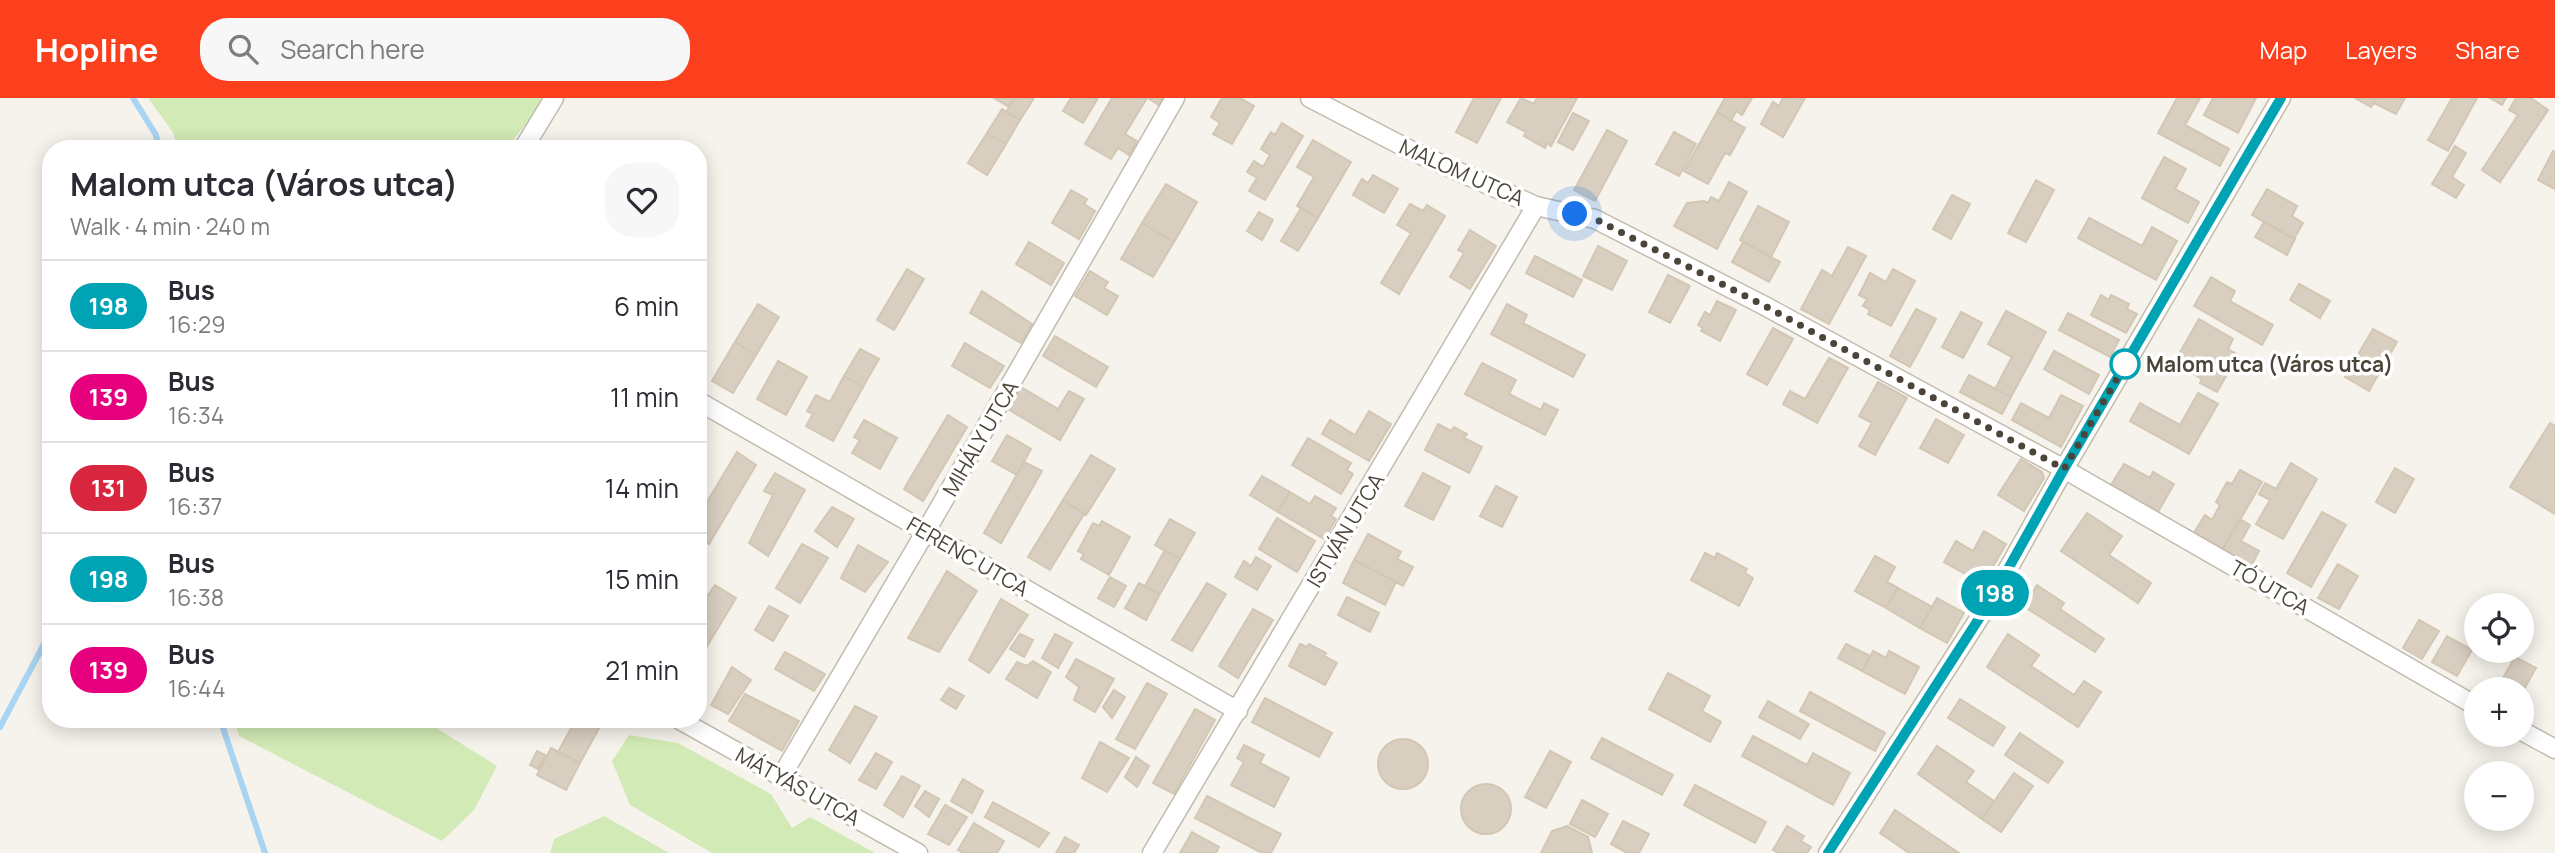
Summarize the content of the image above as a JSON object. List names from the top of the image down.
{
  "streets": {
    "street": [
      "MALOM UTCA",
      "MIHÁLY UTCA",
      "ISTVÁN UTCA",
      "FERENC UTCA",
      "TÓ UTCA",
      "MÁTYÁS UTCA"
    ]
  },
  "crossings": [
    ["MALOM UTCA", "ISTVÁN UTCA"],
    ["MALOM UTCA", "TÓ UTCA"],
    ["MIHÁLY UTCA", "FERENC UTCA"],
    ["MIHÁLY UTCA", "MÁTYÁS UTCA"],
    ["ISTVÁN UTCA", "FERENC UTCA"]
  ],
  "places": ["Malom utca (Város utca)"],
  "lines": ["bus line 198"],
  "page": {
    "header": "Hopline",
    "search": "Search here",
    "nav": ["Map", "Layers", "Share"],
    "on_map": "198",
    "heading": ["Malom utca (Város utca)", "Walk · 4 min · 240 m"],
    "list": [
      {
        "mark": "198",
        "name": "Bus",
        "note": "16:29",
        "value": "6 min"
      },
      {
        "mark": "139",
        "name": "Bus",
        "note": "16:34",
        "value": "11 min"
      },
      {
        "mark": "131",
        "name": "Bus",
        "note": "16:37",
        "value": "14 min"
      },
      {
        "mark": "198",
        "name": "Bus",
        "note": "16:38",
        "value": "15 min"
      },
      {
        "mark": "139",
        "name": "Bus",
        "note": "16:44",
        "value": "21 min"
      }
    ],
    "map_buttons": ["+", "−"]
  }
}
